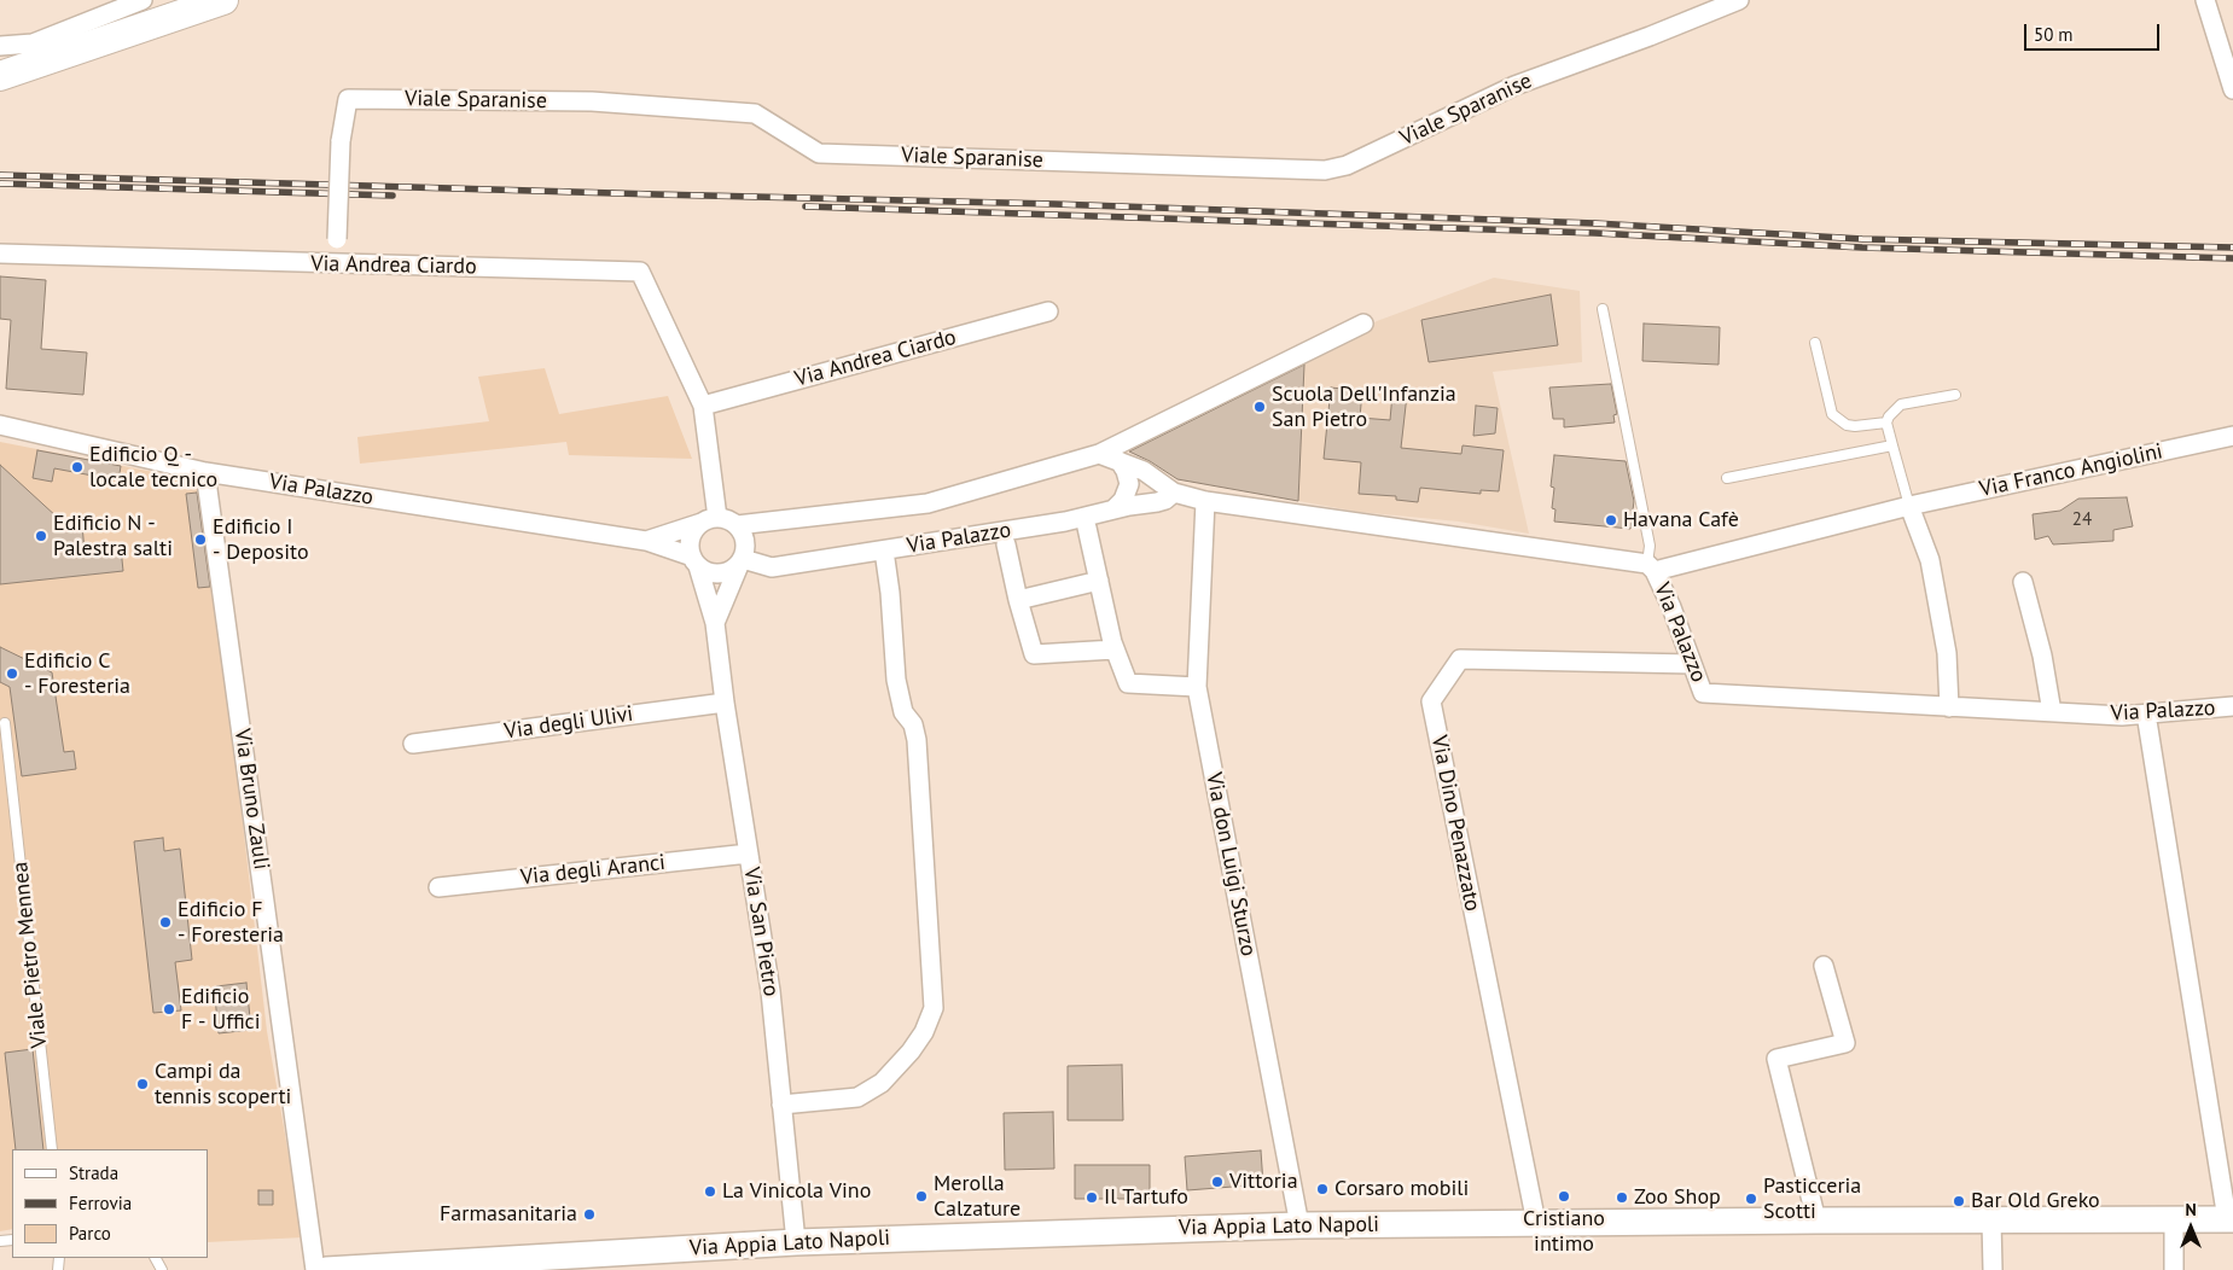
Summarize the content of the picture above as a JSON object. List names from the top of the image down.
{
  "streets": {
    "street": [
      "Viale Sparanise",
      "Via Andrea Ciardo",
      "Via Franco Angiolini",
      "Via Palazzo",
      "Via degli Ulivi",
      "Via Bruno Zauli",
      "Via Dino Penazzato",
      "Via don Luigi Sturzo",
      "Via degli Aranci",
      "Via San Pietro",
      "Via Appia Lato Napoli"
    ],
    "lane": ["Viale Pietro Mennea"]
  },
  "crossings": [
    ["Viale Sparanise", "Via Andrea Ciardo"],
    ["Via Andrea Ciardo", "Via Palazzo"],
    ["Via Andrea Ciardo", "Via San Pietro"],
    ["Via Franco Angiolini", "Via Palazzo"],
    ["Via Palazzo", "Via Bruno Zauli"],
    ["Via Palazzo", "Via Dino Penazzato"],
    ["Via Palazzo", "Via don Luigi Sturzo"],
    ["Via Palazzo", "Via San Pietro"],
    ["Via degli Ulivi", "Via San Pietro"],
    ["Via Dino Penazzato", "Via Appia Lato Napoli"],
    ["Via don Luigi Sturzo", "Via Appia Lato Napoli"],
    ["Via degli Aranci", "Via San Pietro"],
    ["Via San Pietro", "Via Appia Lato Napoli"]
  ],
  "places": [
    "Scuola Dell'Infanzia San Pietro",
    "Edificio Q - locale tecnico",
    "Havana Cafè",
    "Edificio N - Palestra salti",
    "Edificio I - Deposito",
    "Edificio C - Foresteria",
    "Edificio F - Foresteria",
    "Edificio F - Uffici",
    "Campi da tennis scoperti",
    "Vittoria",
    "Corsaro mobili",
    "La Vinicola Vino",
    "Merolla Calzature",
    "Cristiano intimo",
    "Il Tartufo",
    "Zoo Shop",
    "Pasticceria Scotti",
    "Bar Old Greko",
    "Farmasanitaria"
  ],
  "house_numbers": ["24"],
  "legend": ["Strada", "Ferrovia", "Parco"],
  "scale_bar": "50 m",
  "north": "top"
}
